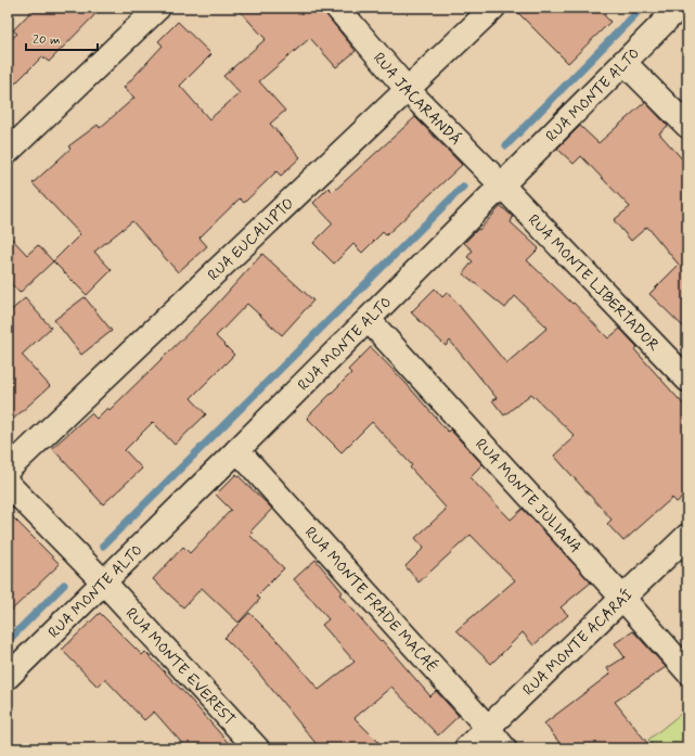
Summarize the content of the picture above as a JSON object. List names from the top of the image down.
{
  "streets": {
    "street": [
      "RUA MONTE ALTO",
      "RUA JACARANDÁ",
      "RUA EUCALIPTO",
      "RUA MONTE LIBERTADOR",
      "RUA MONTE JULIANA",
      "RUA MONTE FRADE MACAÉ",
      "RUA MONTE ACARAÍ",
      "RUA MONTE EVEREST"
    ]
  },
  "crossings": [
    ["RUA MONTE ALTO", "RUA JACARANDÁ"],
    ["RUA MONTE ALTO", "RUA MONTE LIBERTADOR"],
    ["RUA MONTE ALTO", "RUA MONTE JULIANA"],
    ["RUA MONTE ALTO", "RUA MONTE FRADE MACAÉ"],
    ["RUA MONTE ALTO", "RUA MONTE EVEREST"],
    ["RUA JACARANDÁ", "RUA EUCALIPTO"],
    ["RUA JACARANDÁ", "RUA MONTE LIBERTADOR"],
    ["RUA MONTE JULIANA", "RUA MONTE ACARAÍ"],
    ["RUA MONTE FRADE MACAÉ", "RUA MONTE ACARAÍ"]
  ],
  "scale_bar": "20 m"
}
